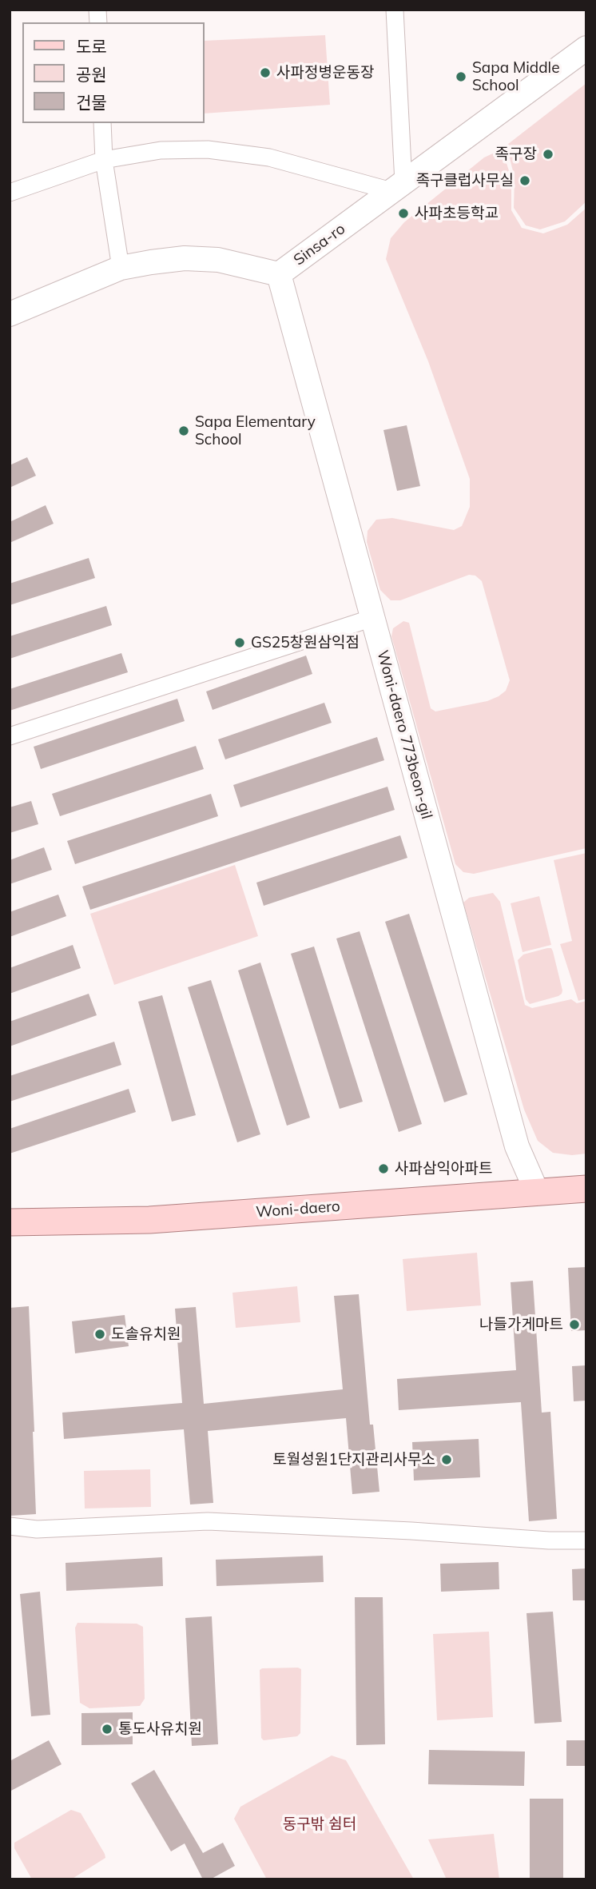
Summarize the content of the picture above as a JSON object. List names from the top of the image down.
{
  "streets": {
    "main road": ["Woni-daero"],
    "street": ["Sinsa-ro", "Woni-daero 773beon-gil"]
  },
  "crossings": [
    ["Sinsa-ro", "Woni-daero 773beon-gil"],
    ["Woni-daero 773beon-gil", "Woni-daero"]
  ],
  "parks": ["동구밖 쉼터"],
  "places": [
    "사파정병운동장",
    "Sapa Middle School",
    "족구장",
    "족구클럽사무실",
    "사파초등학교",
    "Sapa Elementary School",
    "GS25창원삼익점",
    "사파삼익아파트",
    "나들가게마트",
    "도솔유치원",
    "토월성원1단지관리사무소",
    "통도사유치원"
  ],
  "legend": ["도로", "공원", "건물"]
}
